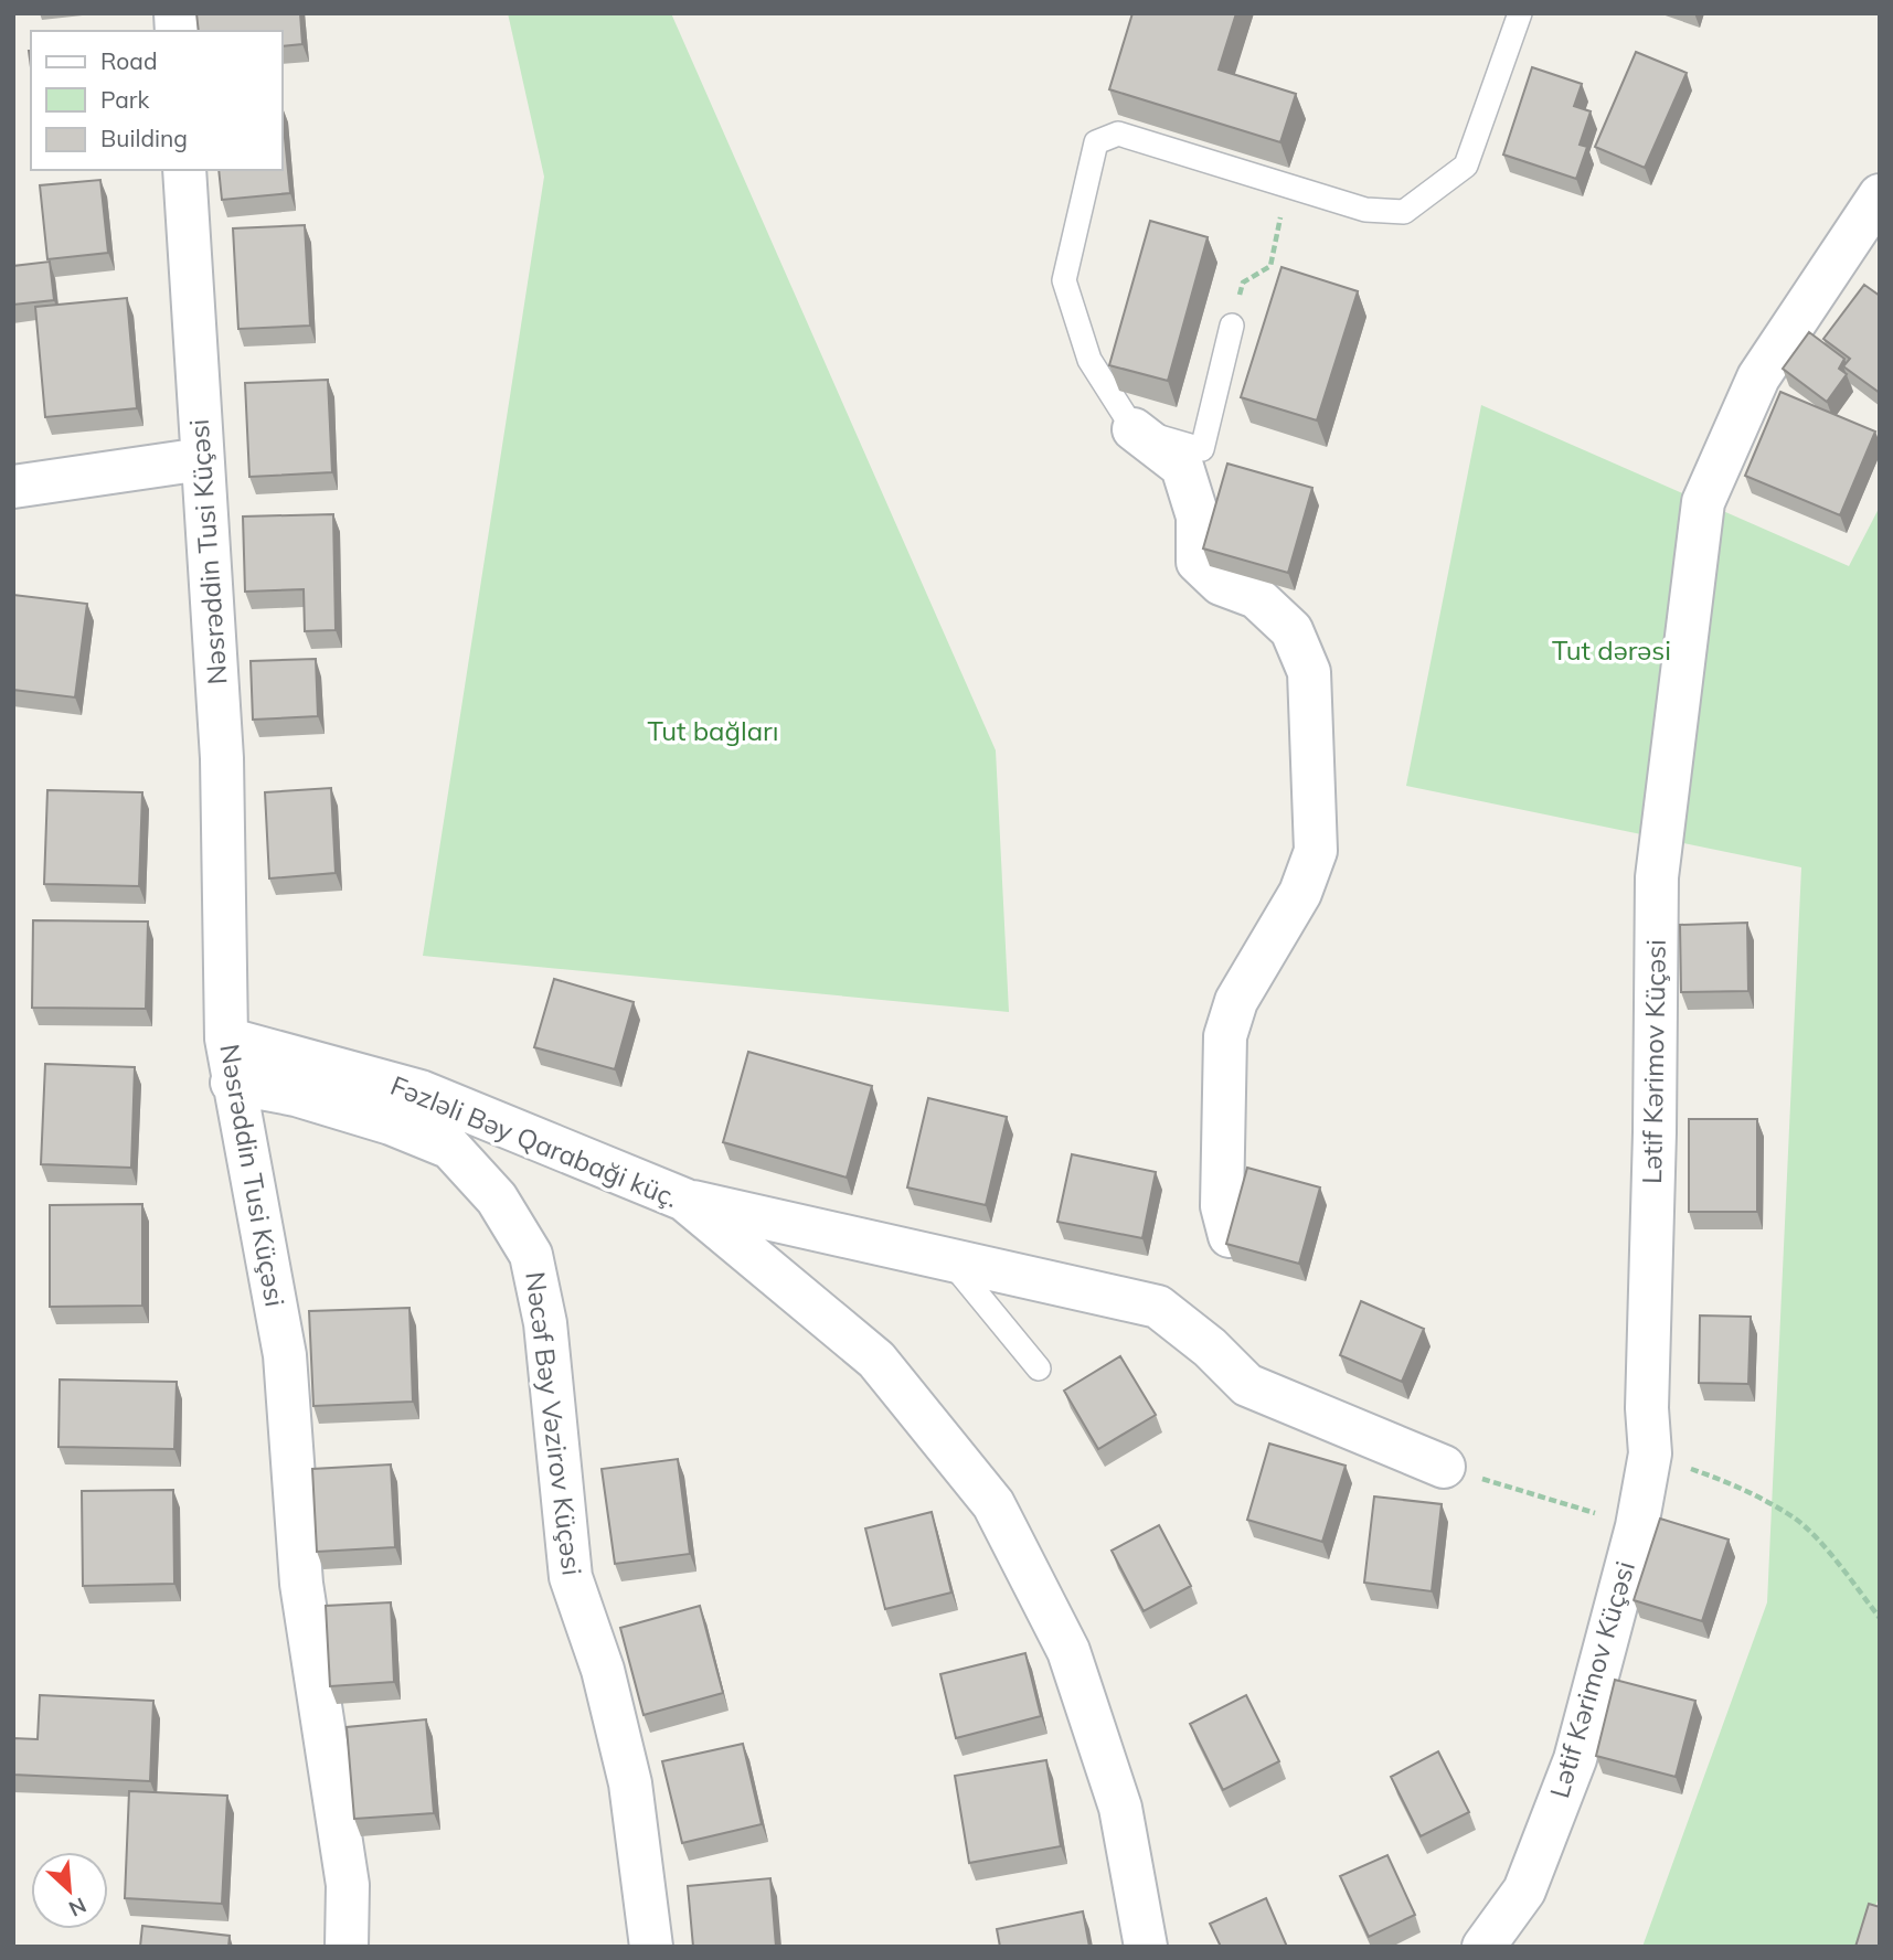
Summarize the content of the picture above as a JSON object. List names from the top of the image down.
{
  "streets": {
    "street": [
      "Nəsrəddin Tusi Küçəsi",
      "Lətif Kərimov Küçəsi",
      "Fəzləli Bəy Qarabaği küç.",
      "Nəcəf Bəy Vəzirov Küçəsi"
    ]
  },
  "crossings": [
    ["Nəsrəddin Tusi Küçəsi", "Fəzləli Bəy Qarabaği küç."],
    ["Nəsrəddin Tusi Küçəsi", "Nəcəf Bəy Vəzirov Küçəsi"]
  ],
  "parks": ["Tut dərəsi", "Tut bağları"],
  "legend": ["Road", "Park", "Building"],
  "north": "bottom right"
}
